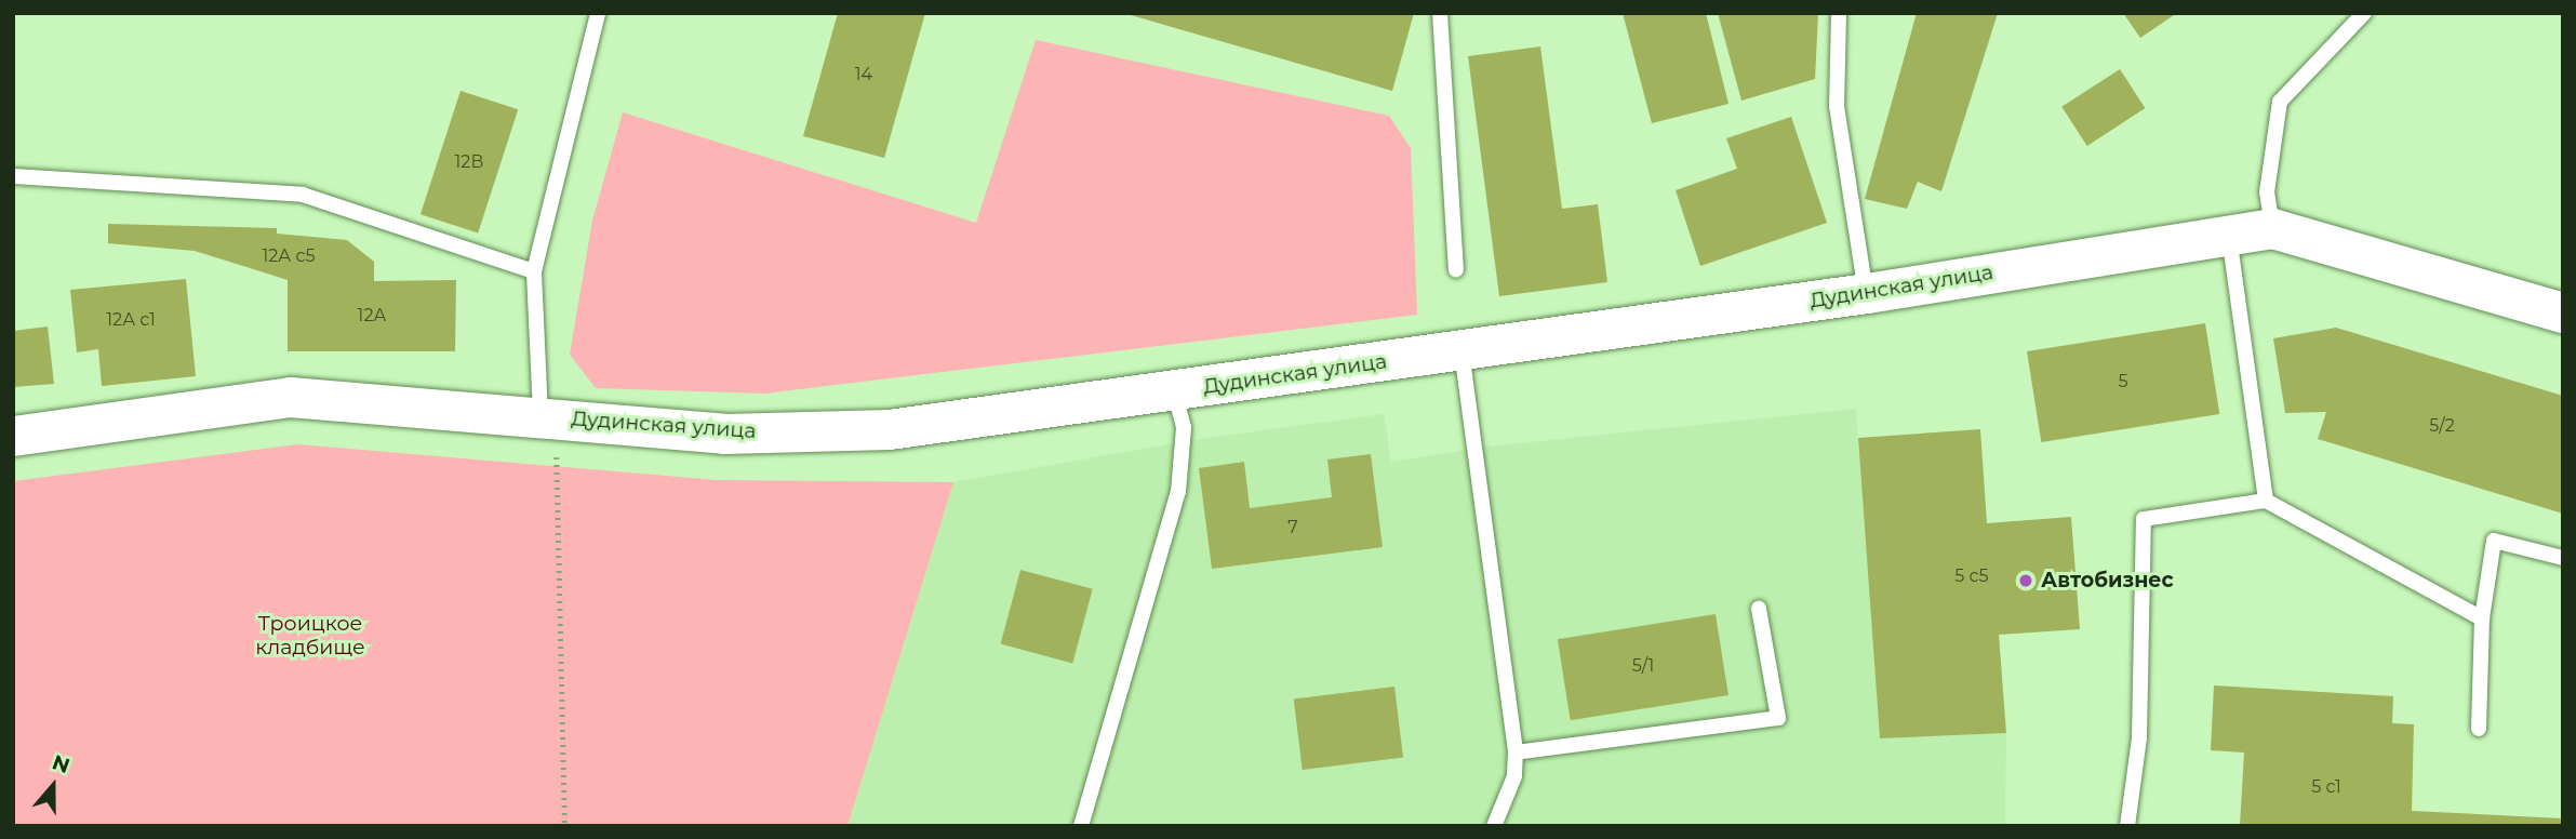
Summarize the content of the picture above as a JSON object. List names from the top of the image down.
{
  "streets": {
    "street": ["Дудинская улица"]
  },
  "parks": ["Троицкое кладбище"],
  "places": ["Автобизнес"],
  "house_numbers": [
    "14",
    "12В",
    "12А с5",
    "12А",
    "12А с1",
    "5",
    "5/2",
    "7",
    "5 с5",
    "5/1",
    "5 с1"
  ],
  "north": "top"
}
